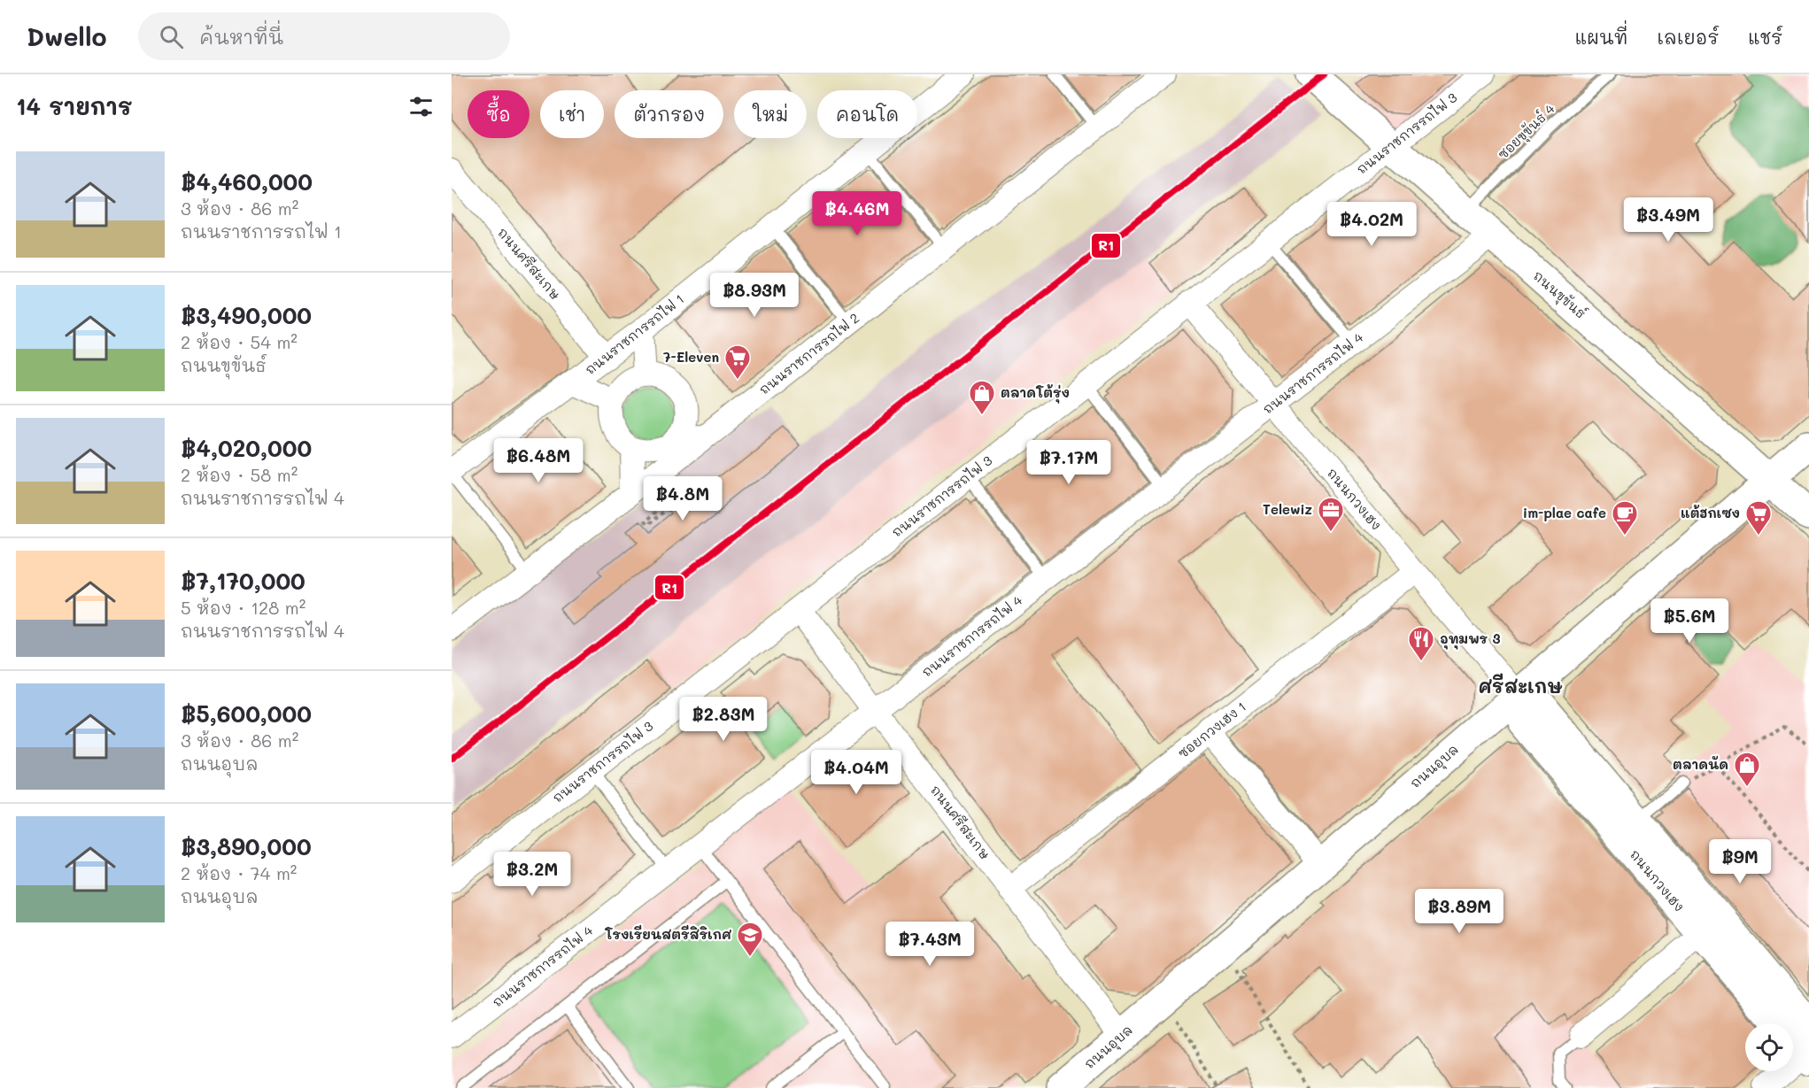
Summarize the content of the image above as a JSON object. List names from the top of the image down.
{
  "streets": {
    "main road": ["ถนนขุขันธ์", "ถนนกวงเฮง", "ถนนอุบล"],
    "street": [
      "ถนนราชการรถไฟ 3",
      "ถนนศรีสะเกษ",
      "ถนนราชการรถไฟ 1",
      "ถนนราชการรถไฟ 2",
      "ถนนราชการรถไฟ 4",
      "ซอยกวงเฮง 1"
    ],
    "lane": ["ซอยขุขันธ์ 4"]
  },
  "crossings": [
    ["ซอยขุขันธ์ 4", "ถนนขุขันธ์"],
    ["ถนนราชการรถไฟ 3", "ถนนศรีสะเกษ"],
    ["ถนนราชการรถไฟ 3", "ถนนขุขันธ์"],
    ["ถนนราชการรถไฟ 3", "ถนนกวงเฮง"],
    ["ถนนศรีสะเกษ", "ถนนราชการรถไฟ 1"],
    ["ถนนศรีสะเกษ", "ถนนราชการรถไฟ 4"],
    ["ถนนศรีสะเกษ", "ซอยกวงเฮง 1"],
    ["ถนนศรีสะเกษ", "ถนนอุบล"],
    ["ถนนขุขันธ์", "ถนนราชการรถไฟ 4"],
    ["ถนนขุขันธ์", "ถนนอุบล"],
    ["ถนนราชการรถไฟ 4", "ถนนกวงเฮง"],
    ["ถนนกวงเฮง", "ซอยกวงเฮง 1"],
    ["ถนนกวงเฮง", "ถนนอุบล"]
  ],
  "districts": ["ศรีสะเกษ"],
  "places": {
    "supermarket": ["7-Eleven", "แต้ฮกเซง"],
    "shop": ["ตลาดโต้รุ่ง", "ตลาดนัด"],
    "office": ["Telewiz"],
    "cafe": ["im-plae cafe"],
    "restaurant": ["อุทุมพร 3"],
    "school or university": ["โรงเรียนสตรีสิริเกศ"]
  },
  "lines": ["transit line R1"],
  "page": {
    "header": "Dwello",
    "search": "ค้นหาที่นี่",
    "nav": ["แผนที่", "เลเยอร์", "แชร์"],
    "heading": "14 รายการ",
    "chip": [
      "ซื้อ",
      "เช่า",
      "ตัวกรอง",
      "ใหม่",
      "คอนโด"
    ],
    "list": [
      {
        "name": "฿4,460,000",
        "note": "3 ห้อง · 86 m² · ถนนราชการรถไฟ 1"
      },
      {
        "name": "฿3,490,000",
        "note": "2 ห้อง · 54 m² · ถนนขุขันธ์"
      },
      {
        "name": "฿4,020,000",
        "note": "2 ห้อง · 58 m² · ถนนราชการรถไฟ 4"
      },
      {
        "name": "฿7,170,000",
        "note": "5 ห้อง · 128 m² · ถนนราชการรถไฟ 4"
      },
      {
        "name": "฿5,600,000",
        "note": "3 ห้อง · 86 m² · ถนนอุบล"
      },
      {
        "name": "฿3,890,000",
        "note": "2 ห้อง · 74 m² · ถนนอุบล"
      }
    ],
    "price": [
      "฿4.46M",
      "฿3.49M",
      "฿4.02M",
      "฿8.93M",
      "฿6.48M",
      "฿7.17M",
      "฿4.8M",
      "฿5.6M",
      "฿2.83M",
      "฿4.04M",
      "฿9M",
      "฿3.2M",
      "฿3.89M",
      "฿7.43M"
    ]
  }
}
